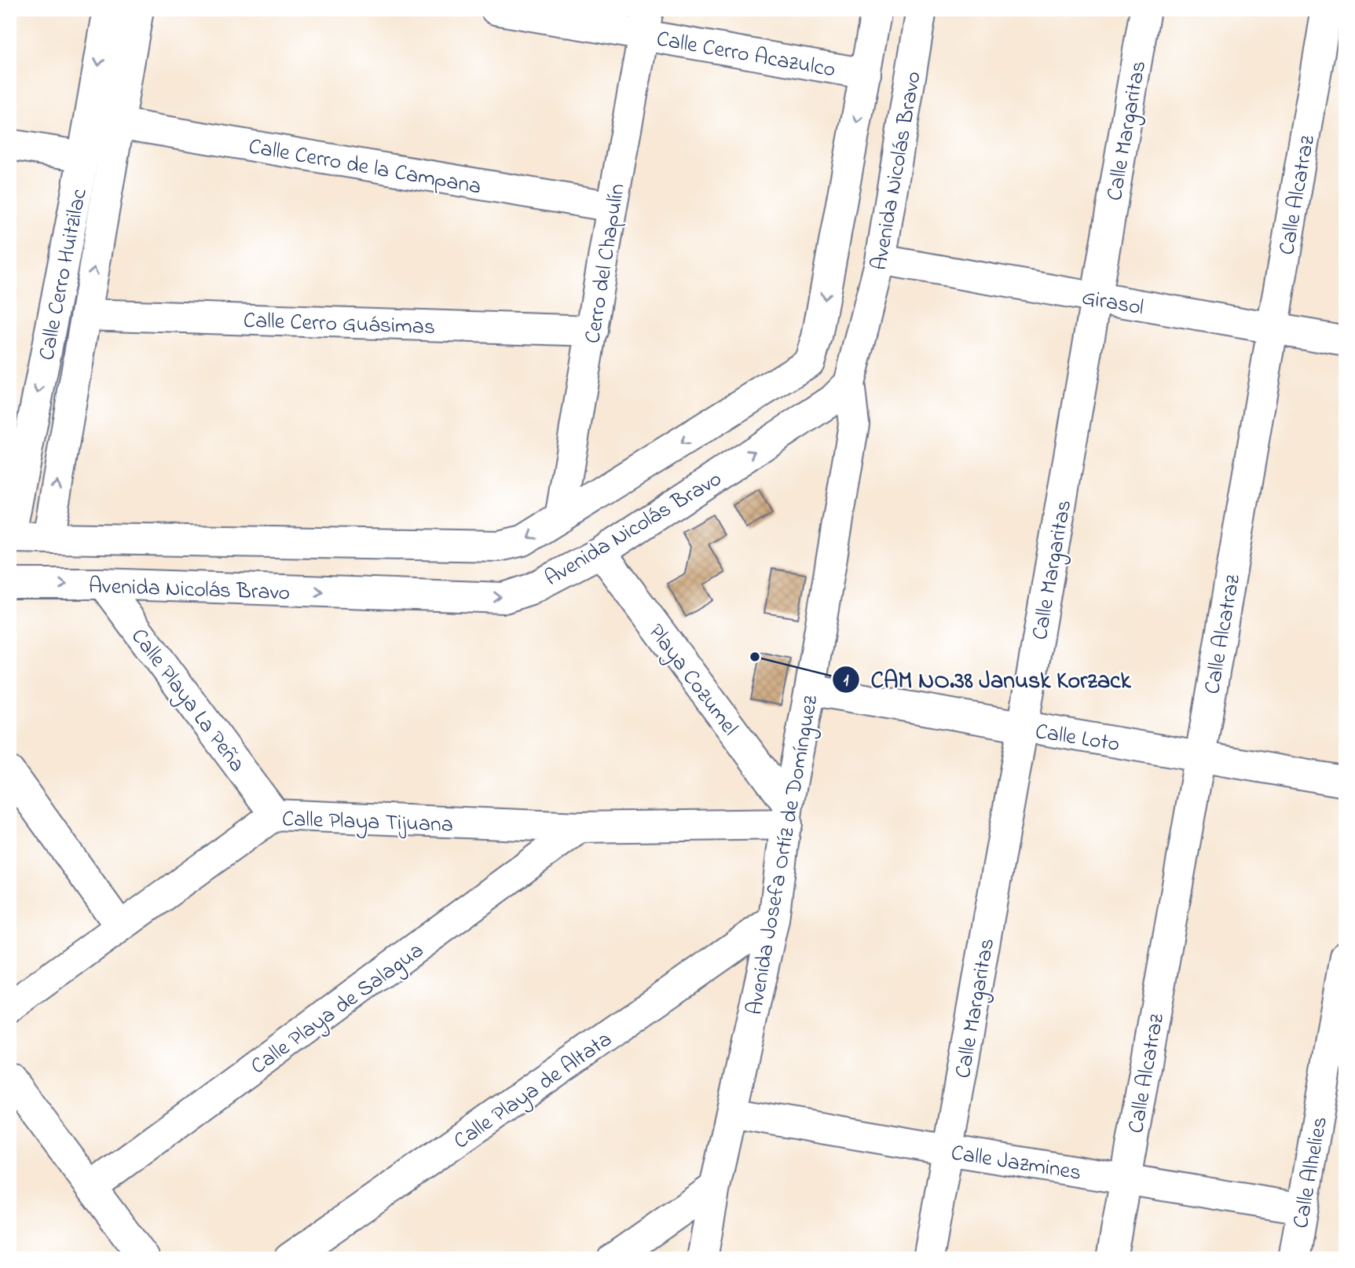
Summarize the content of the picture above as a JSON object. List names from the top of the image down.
{
  "streets": {
    "street": [
      "Calle Cerro Acazulco",
      "Calle Margaritas",
      "Calle Cerro de la Campana",
      "Avenida Nicolás Bravo",
      "Calle Alcatraz",
      "Cerro del Chapulín",
      "Calle Cerro Huitzilac",
      "Girasol",
      "Calle Cerro Guásimas",
      "Playa Cozumel",
      "Calle Playa La Peña",
      "Calle Loto",
      "Calle Playa Tijuana",
      "Avenida Josefa Ortíz de Domínguez",
      "Calle Playa de Salagua",
      "Calle Playa de Altata",
      "Calle Jazmines",
      "Calle Alhelies"
    ]
  },
  "crossings": [
    ["Calle Cerro Acazulco", "Avenida Nicolás Bravo"],
    ["Calle Cerro Acazulco", "Cerro del Chapulín"],
    ["Calle Margaritas", "Girasol"],
    ["Calle Margaritas", "Calle Loto"],
    ["Calle Margaritas", "Calle Jazmines"],
    ["Calle Cerro de la Campana", "Cerro del Chapulín"],
    ["Calle Cerro de la Campana", "Calle Cerro Huitzilac"],
    ["Avenida Nicolás Bravo", "Cerro del Chapulín"],
    ["Avenida Nicolás Bravo", "Calle Cerro Huitzilac"],
    ["Avenida Nicolás Bravo", "Girasol"],
    ["Avenida Nicolás Bravo", "Playa Cozumel"],
    ["Avenida Nicolás Bravo", "Calle Playa La Peña"],
    ["Avenida Nicolás Bravo", "Avenida Josefa Ortíz de Domínguez"],
    ["Calle Alcatraz", "Girasol"],
    ["Calle Alcatraz", "Calle Loto"],
    ["Calle Alcatraz", "Calle Jazmines"],
    ["Cerro del Chapulín", "Calle Cerro Guásimas"],
    ["Calle Cerro Huitzilac", "Calle Cerro Guásimas"],
    ["Playa Cozumel", "Calle Playa Tijuana"],
    ["Playa Cozumel", "Avenida Josefa Ortíz de Domínguez"],
    ["Calle Playa La Peña", "Calle Playa Tijuana"],
    ["Calle Loto", "Avenida Josefa Ortíz de Domínguez"],
    ["Calle Playa Tijuana", "Avenida Josefa Ortíz de Domínguez"],
    ["Calle Playa Tijuana", "Calle Playa de Salagua"],
    ["Avenida Josefa Ortíz de Domínguez", "Calle Playa de Altata"],
    ["Avenida Josefa Ortíz de Domínguez", "Calle Jazmines"],
    ["Calle Jazmines", "Calle Alhelies"]
  ],
  "places": ["CAM NO.38 Janusk Korzack"]
}
